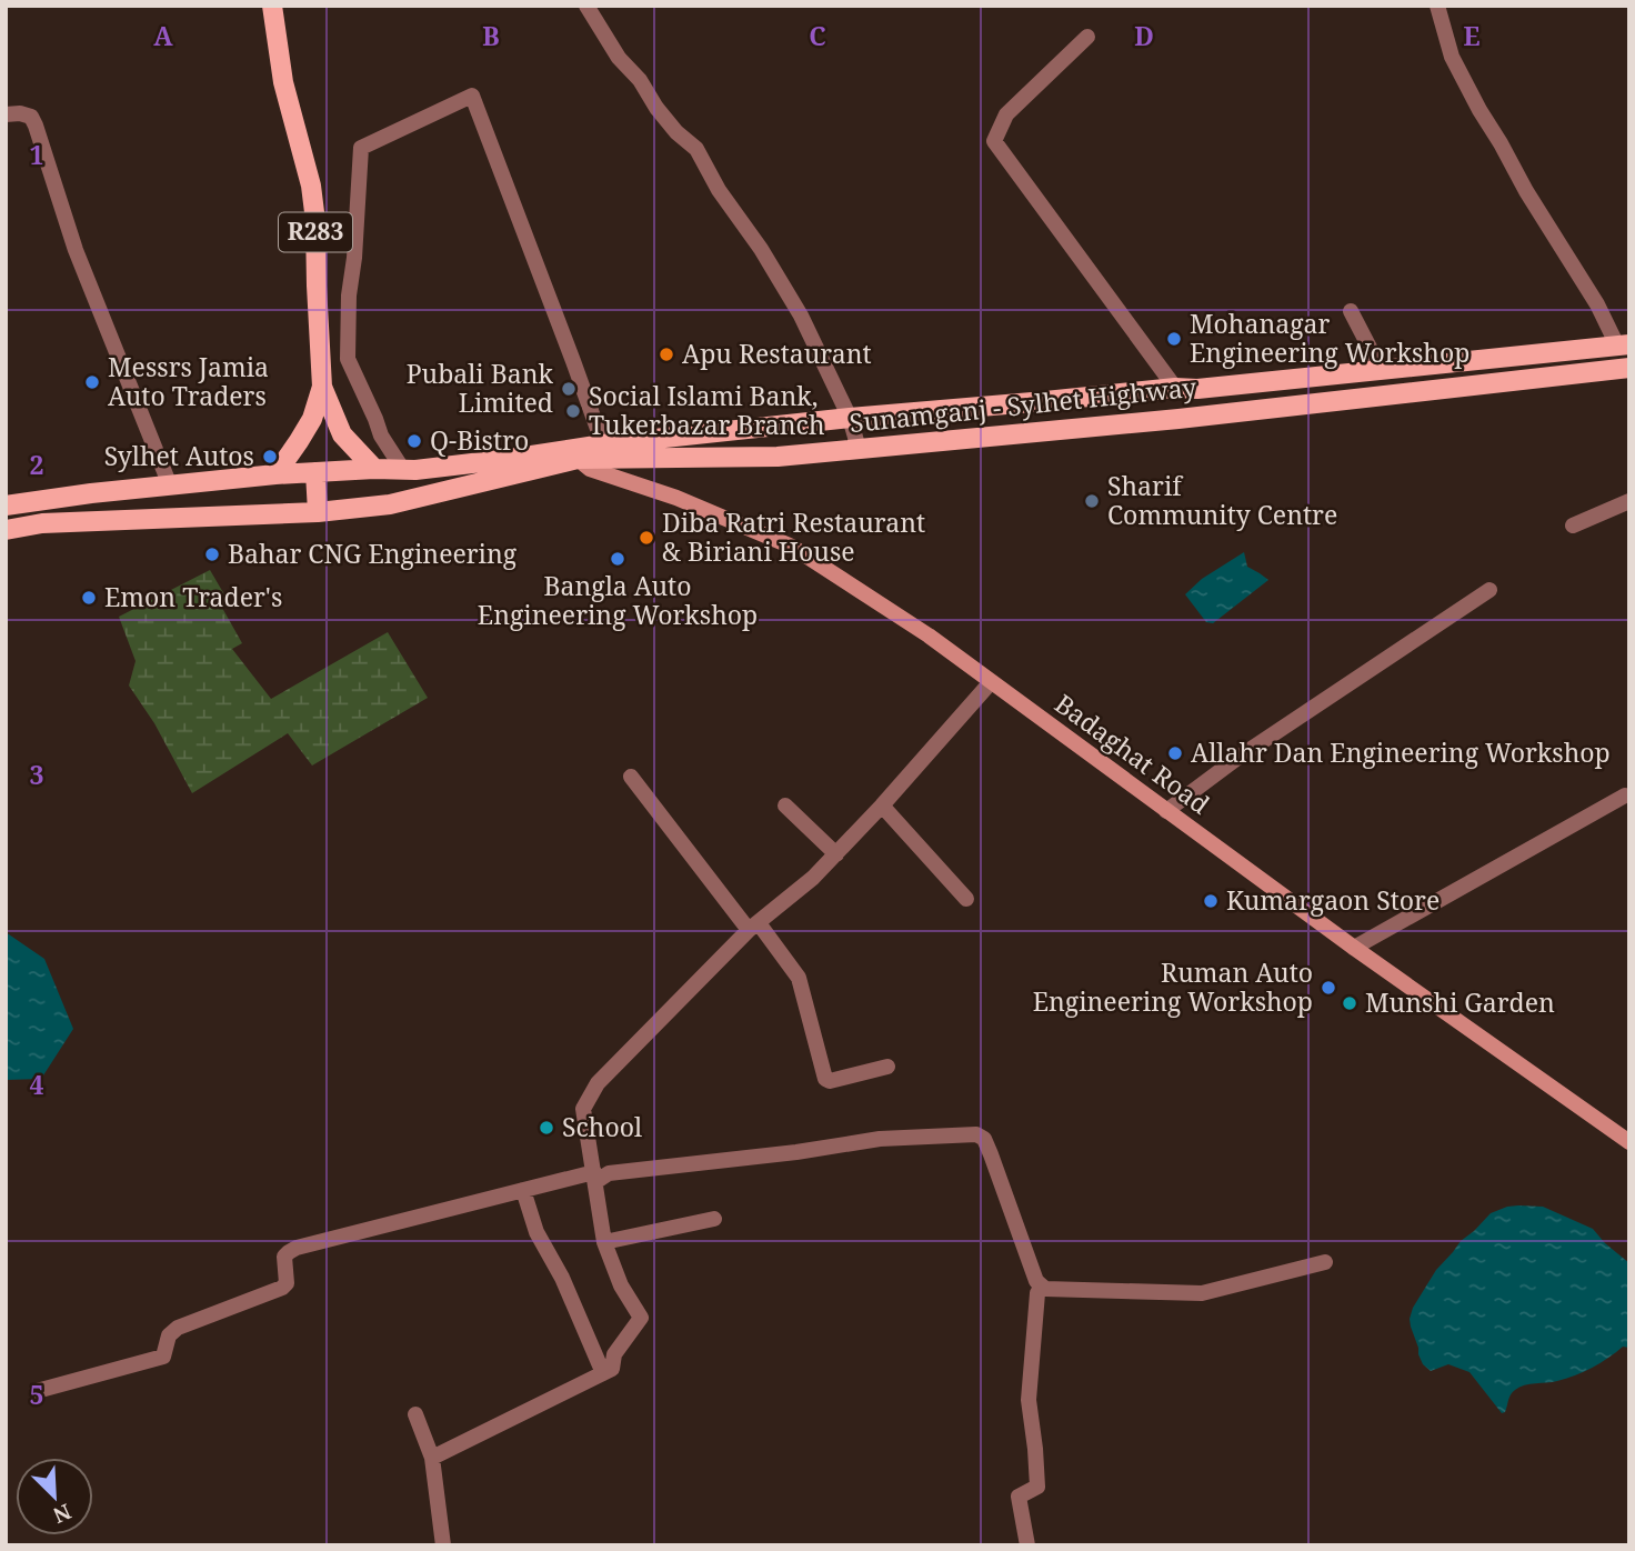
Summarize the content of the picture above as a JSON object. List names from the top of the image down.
{
  "streets": {
    "main road": ["R283", "Sunamganj - Sylhet Highway", "Badaghat Road"]
  },
  "crossings": [
    ["Sunamganj - Sylhet Highway", "Badaghat Road"]
  ],
  "places": [
    "Mohanagar Engineering Workshop",
    "Apu Restaurant",
    "Messrs Jamia Auto Traders",
    "Pubali Bank Limited",
    "Social Islami Bank, Tukerbazar Branch",
    "Q-Bistro",
    "Sylhet Autos",
    "Sharif Community Centre",
    "Diba Ratri Restaurant & Biriani House",
    "Bahar CNG Engineering",
    "Bangla Auto Engineering Workshop",
    "Emon Trader's",
    "Allahr Dan Engineering Workshop",
    "Kumargaon Store",
    "Ruman Auto Engineering Workshop",
    "Munshi Garden",
    "School"
  ],
  "north": "bottom right",
  "grid": {
    "columns": [
      "A",
      "B",
      "C",
      "D",
      "E"
    ],
    "rows": [
      "1",
      "2",
      "3",
      "4",
      "5"
    ]
  }
}
